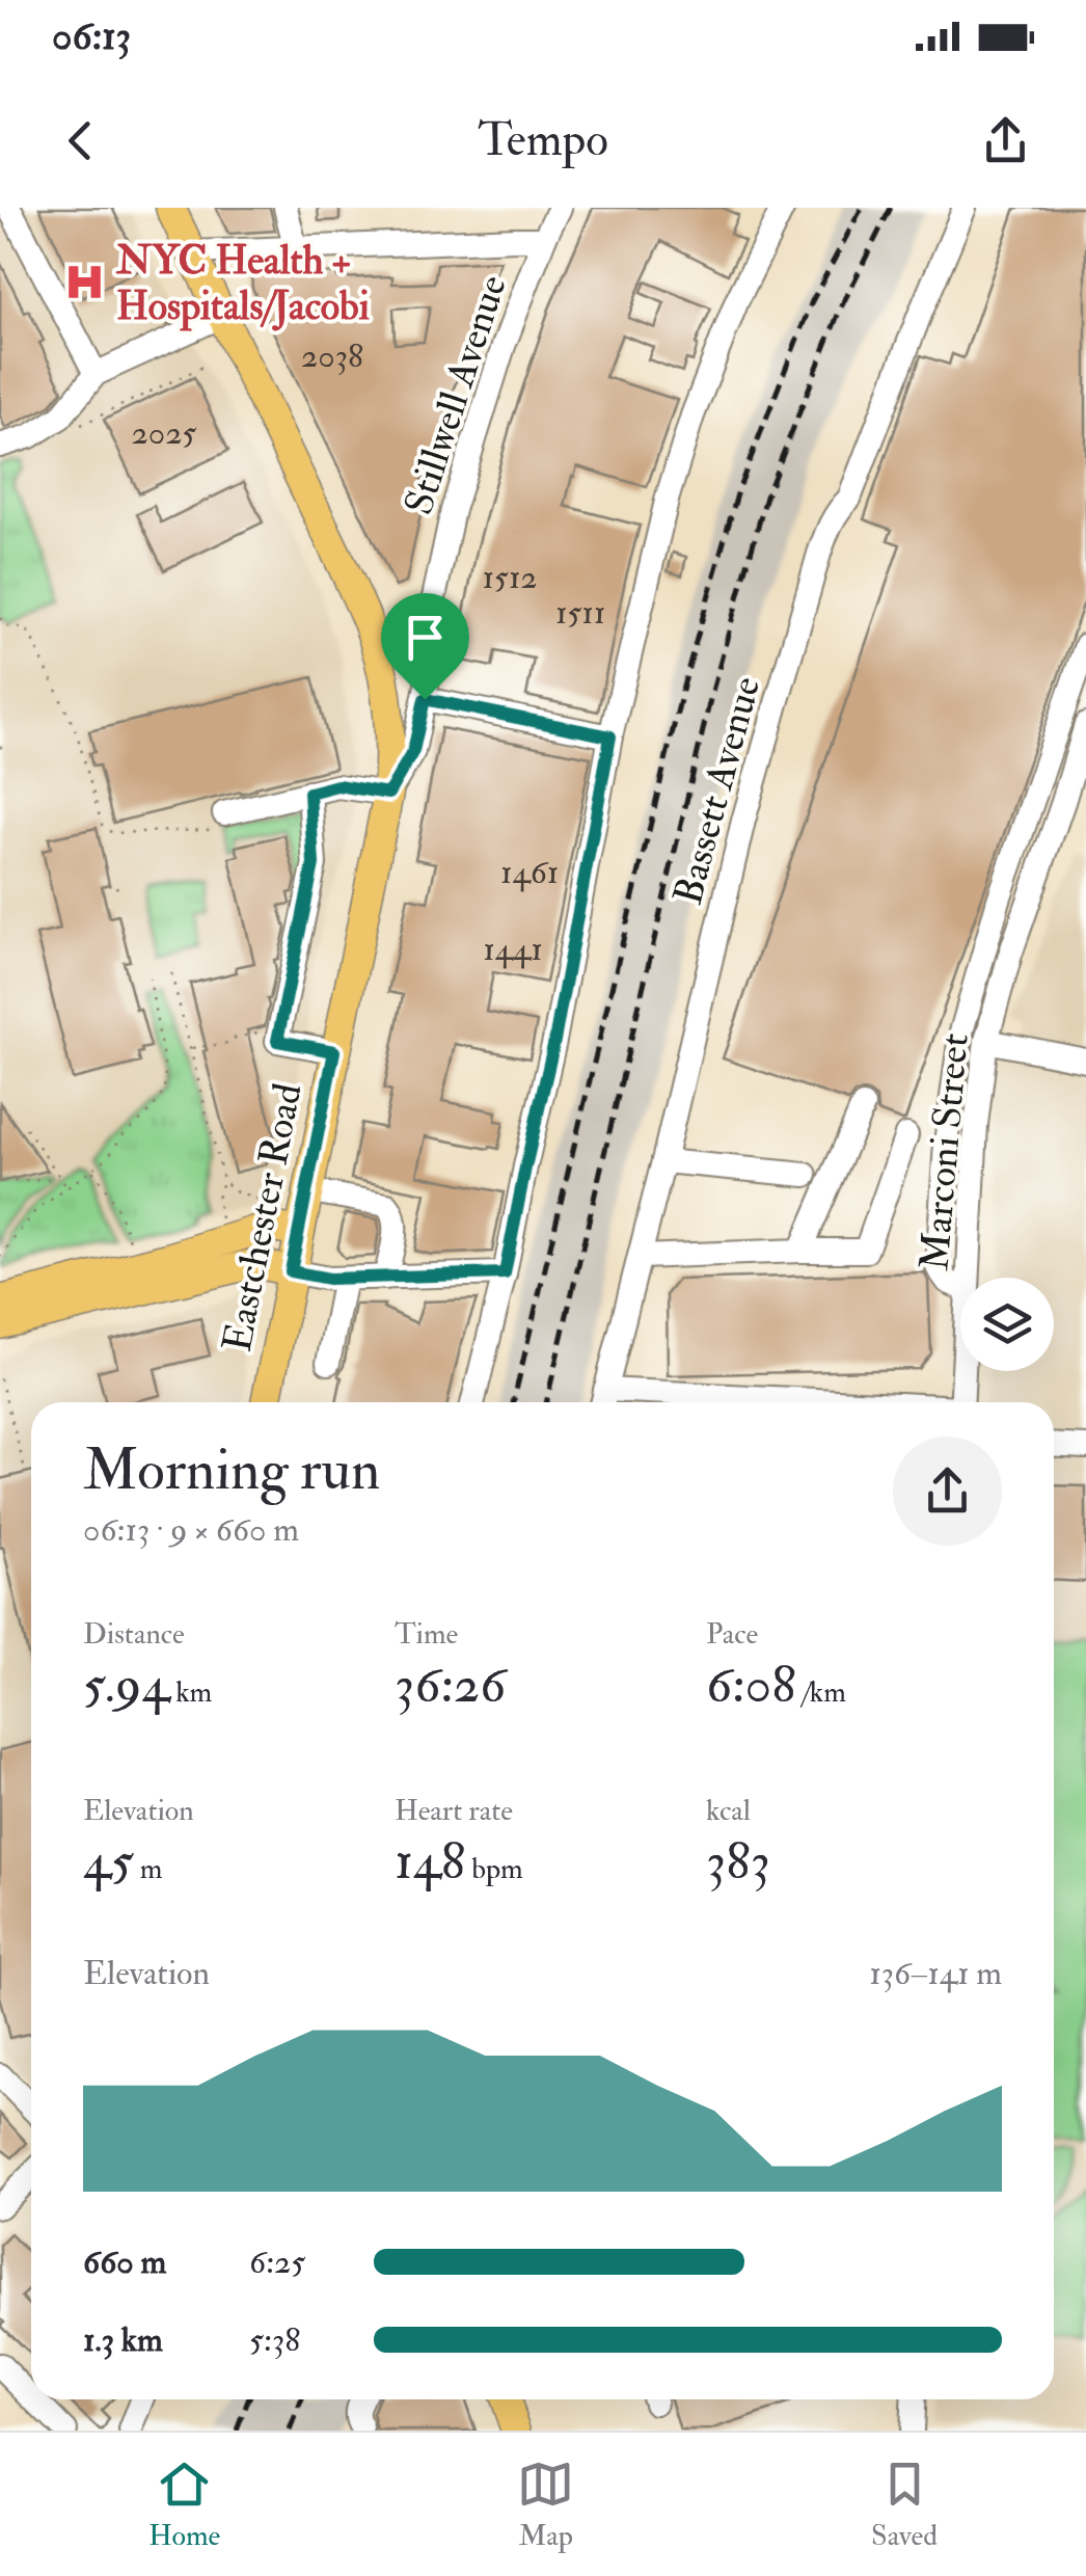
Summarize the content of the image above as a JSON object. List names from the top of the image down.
{
  "streets": {
    "main road": ["Eastchester Road"],
    "street": ["Stillwell Avenue", "Bassett Avenue", "Marconi Street"]
  },
  "crossings": [
    ["Stillwell Avenue", "Eastchester Road"]
  ],
  "places": {
    "hospital": ["NYC Health + Hospitals/Jacobi"]
  },
  "house_numbers": [
    "2038",
    "2025",
    "1512",
    "1511",
    "1461",
    "1441"
  ],
  "page": {
    "status": "06:13",
    "header": "Tempo",
    "heading": ["Morning run", "06:13 · 9 × 660 m"],
    "stats": [
      ["Distance", "5.94 km"],
      ["Time", "36:26"],
      ["Pace", "6:08 /km"],
      ["Elevation", "45 m"],
      ["Heart rate", "148 bpm"],
      ["kcal", "383"]
    ],
    "chart": ["Elevation", "136–141 m"],
    "list": [
      {
        "name": "660 m",
        "note": "6:25"
      },
      {
        "name": "1.3 km",
        "note": "5:38"
      }
    ],
    "tabs": ["Home", "Map", "Saved"]
  }
}
